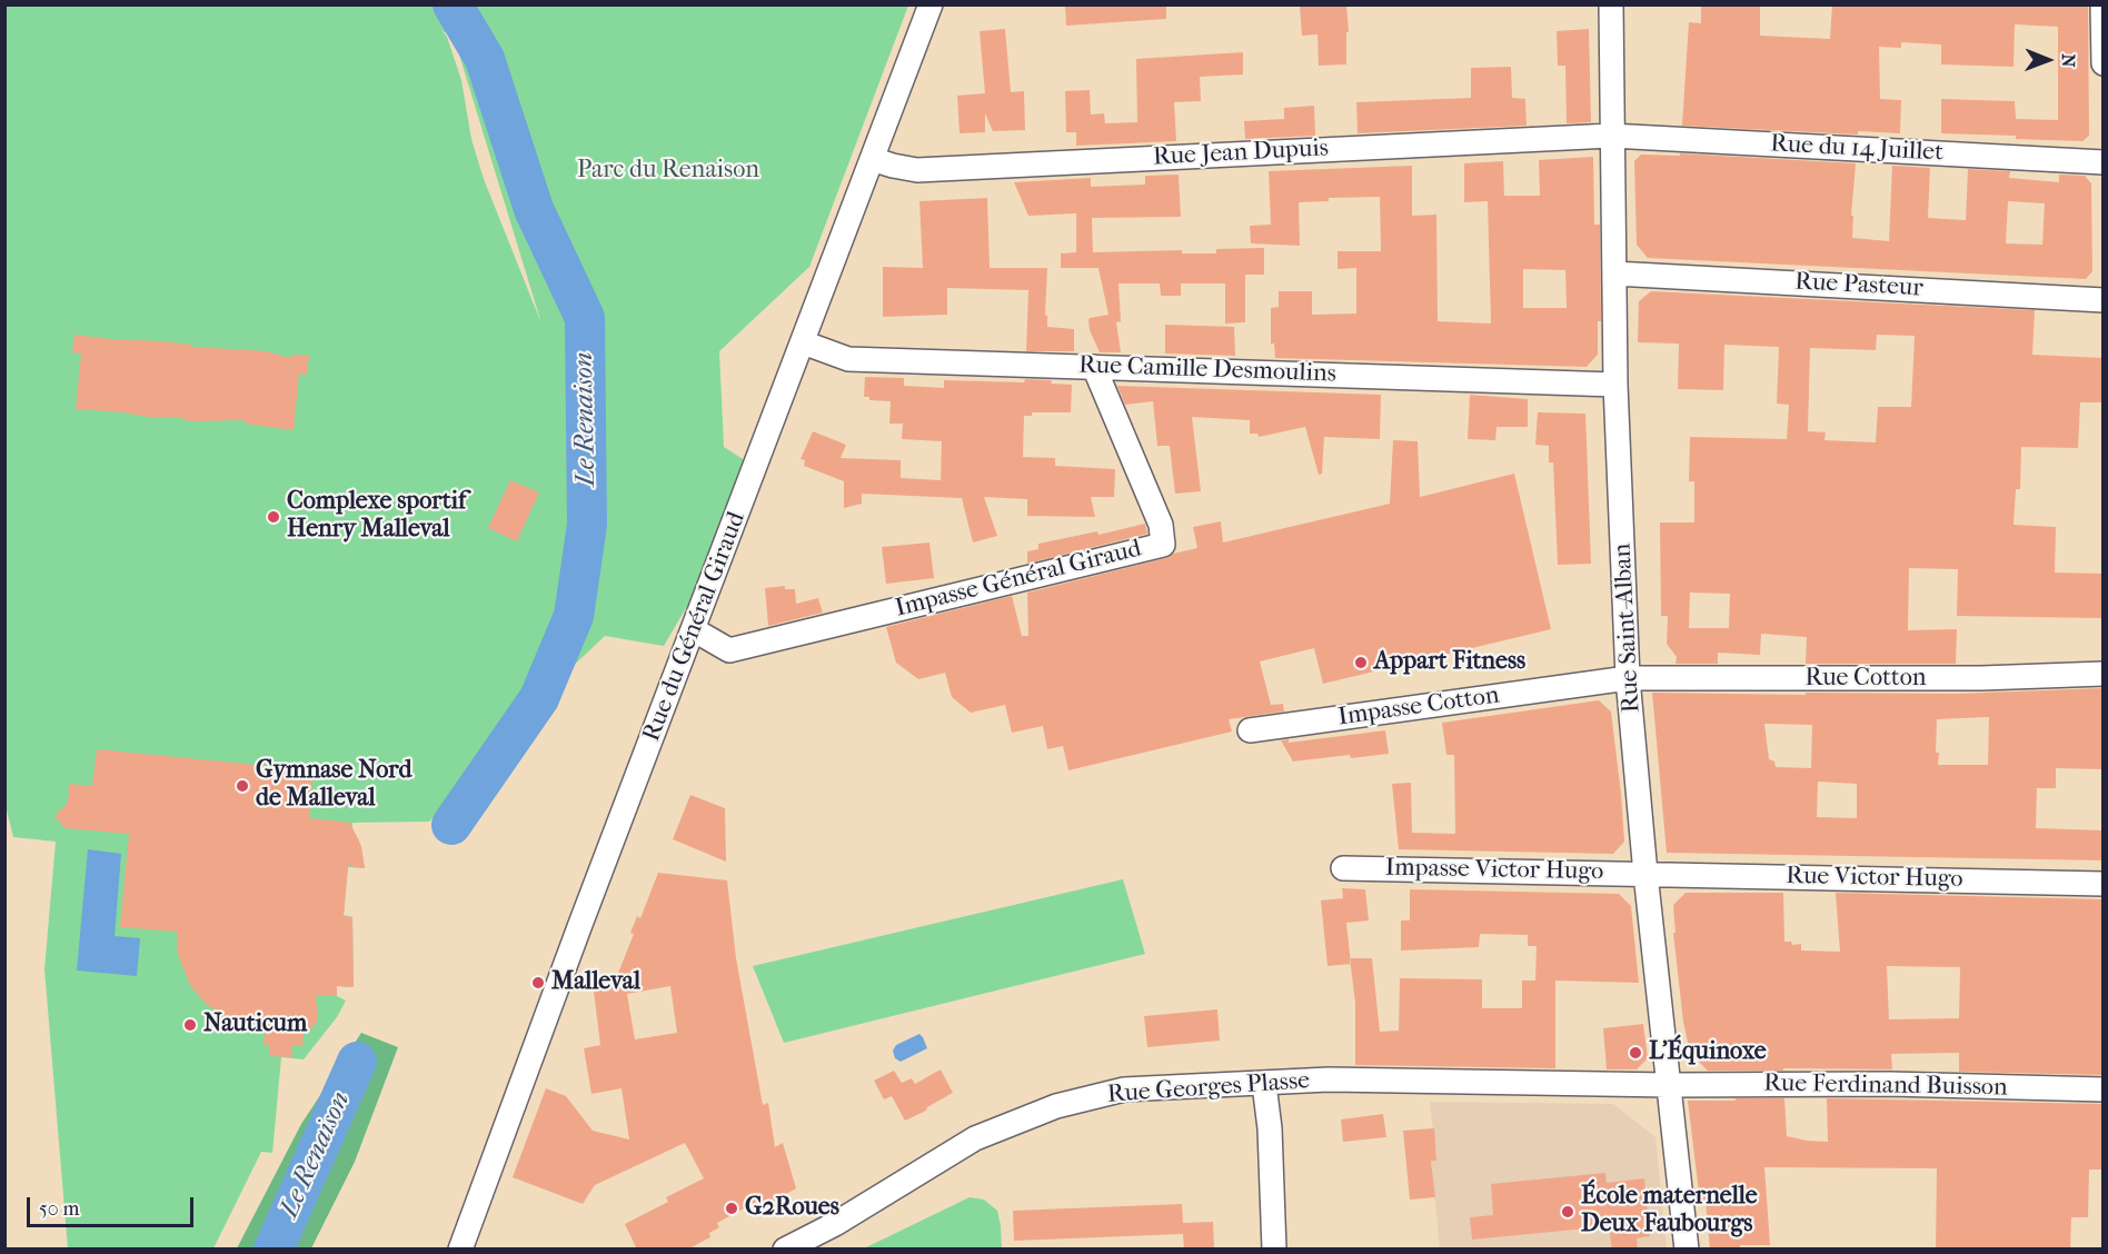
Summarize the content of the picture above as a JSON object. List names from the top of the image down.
{
  "streets": {
    "street": [
      "Rue du 14 Juillet",
      "Rue Jean Dupuis",
      "Rue Pasteur",
      "Rue Camille Desmoulins",
      "Impasse Général Giraud",
      "Rue du Général Giraud",
      "Rue Saint-Alban",
      "Rue Cotton",
      "Impasse Cotton",
      "Impasse Victor Hugo",
      "Rue Victor Hugo",
      "Rue Ferdinand Buisson",
      "Rue Georges Plasse"
    ]
  },
  "crossings": [
    ["Rue du 14 Juillet", "Rue Jean Dupuis"],
    ["Rue du 14 Juillet", "Rue Saint-Alban"],
    ["Rue Jean Dupuis", "Rue du Général Giraud"],
    ["Rue Jean Dupuis", "Rue Saint-Alban"],
    ["Rue Pasteur", "Rue Saint-Alban"],
    ["Rue Camille Desmoulins", "Impasse Général Giraud"],
    ["Rue Camille Desmoulins", "Rue du Général Giraud"],
    ["Rue Camille Desmoulins", "Rue Saint-Alban"],
    ["Impasse Général Giraud", "Rue du Général Giraud"],
    ["Rue Saint-Alban", "Rue Cotton"],
    ["Rue Saint-Alban", "Impasse Cotton"],
    ["Rue Saint-Alban", "Impasse Victor Hugo"],
    ["Rue Saint-Alban", "Rue Victor Hugo"],
    ["Rue Saint-Alban", "Rue Ferdinand Buisson"],
    ["Rue Saint-Alban", "Rue Georges Plasse"],
    ["Rue Cotton", "Impasse Cotton"],
    ["Impasse Victor Hugo", "Rue Victor Hugo"],
    ["Rue Ferdinand Buisson", "Rue Georges Plasse"]
  ],
  "water": ["Le Renaison"],
  "parks": ["Parc du Renaison"],
  "places": [
    "Complexe sportif Henry Malleval",
    "Appart Fitness",
    "Gymnase Nord de Malleval",
    "Malleval",
    "Nauticum",
    "L'Équinoxe",
    "G2Roues",
    "École maternelle Deux Faubourgs"
  ],
  "scale_bar": "50 m",
  "north": "right"
}
